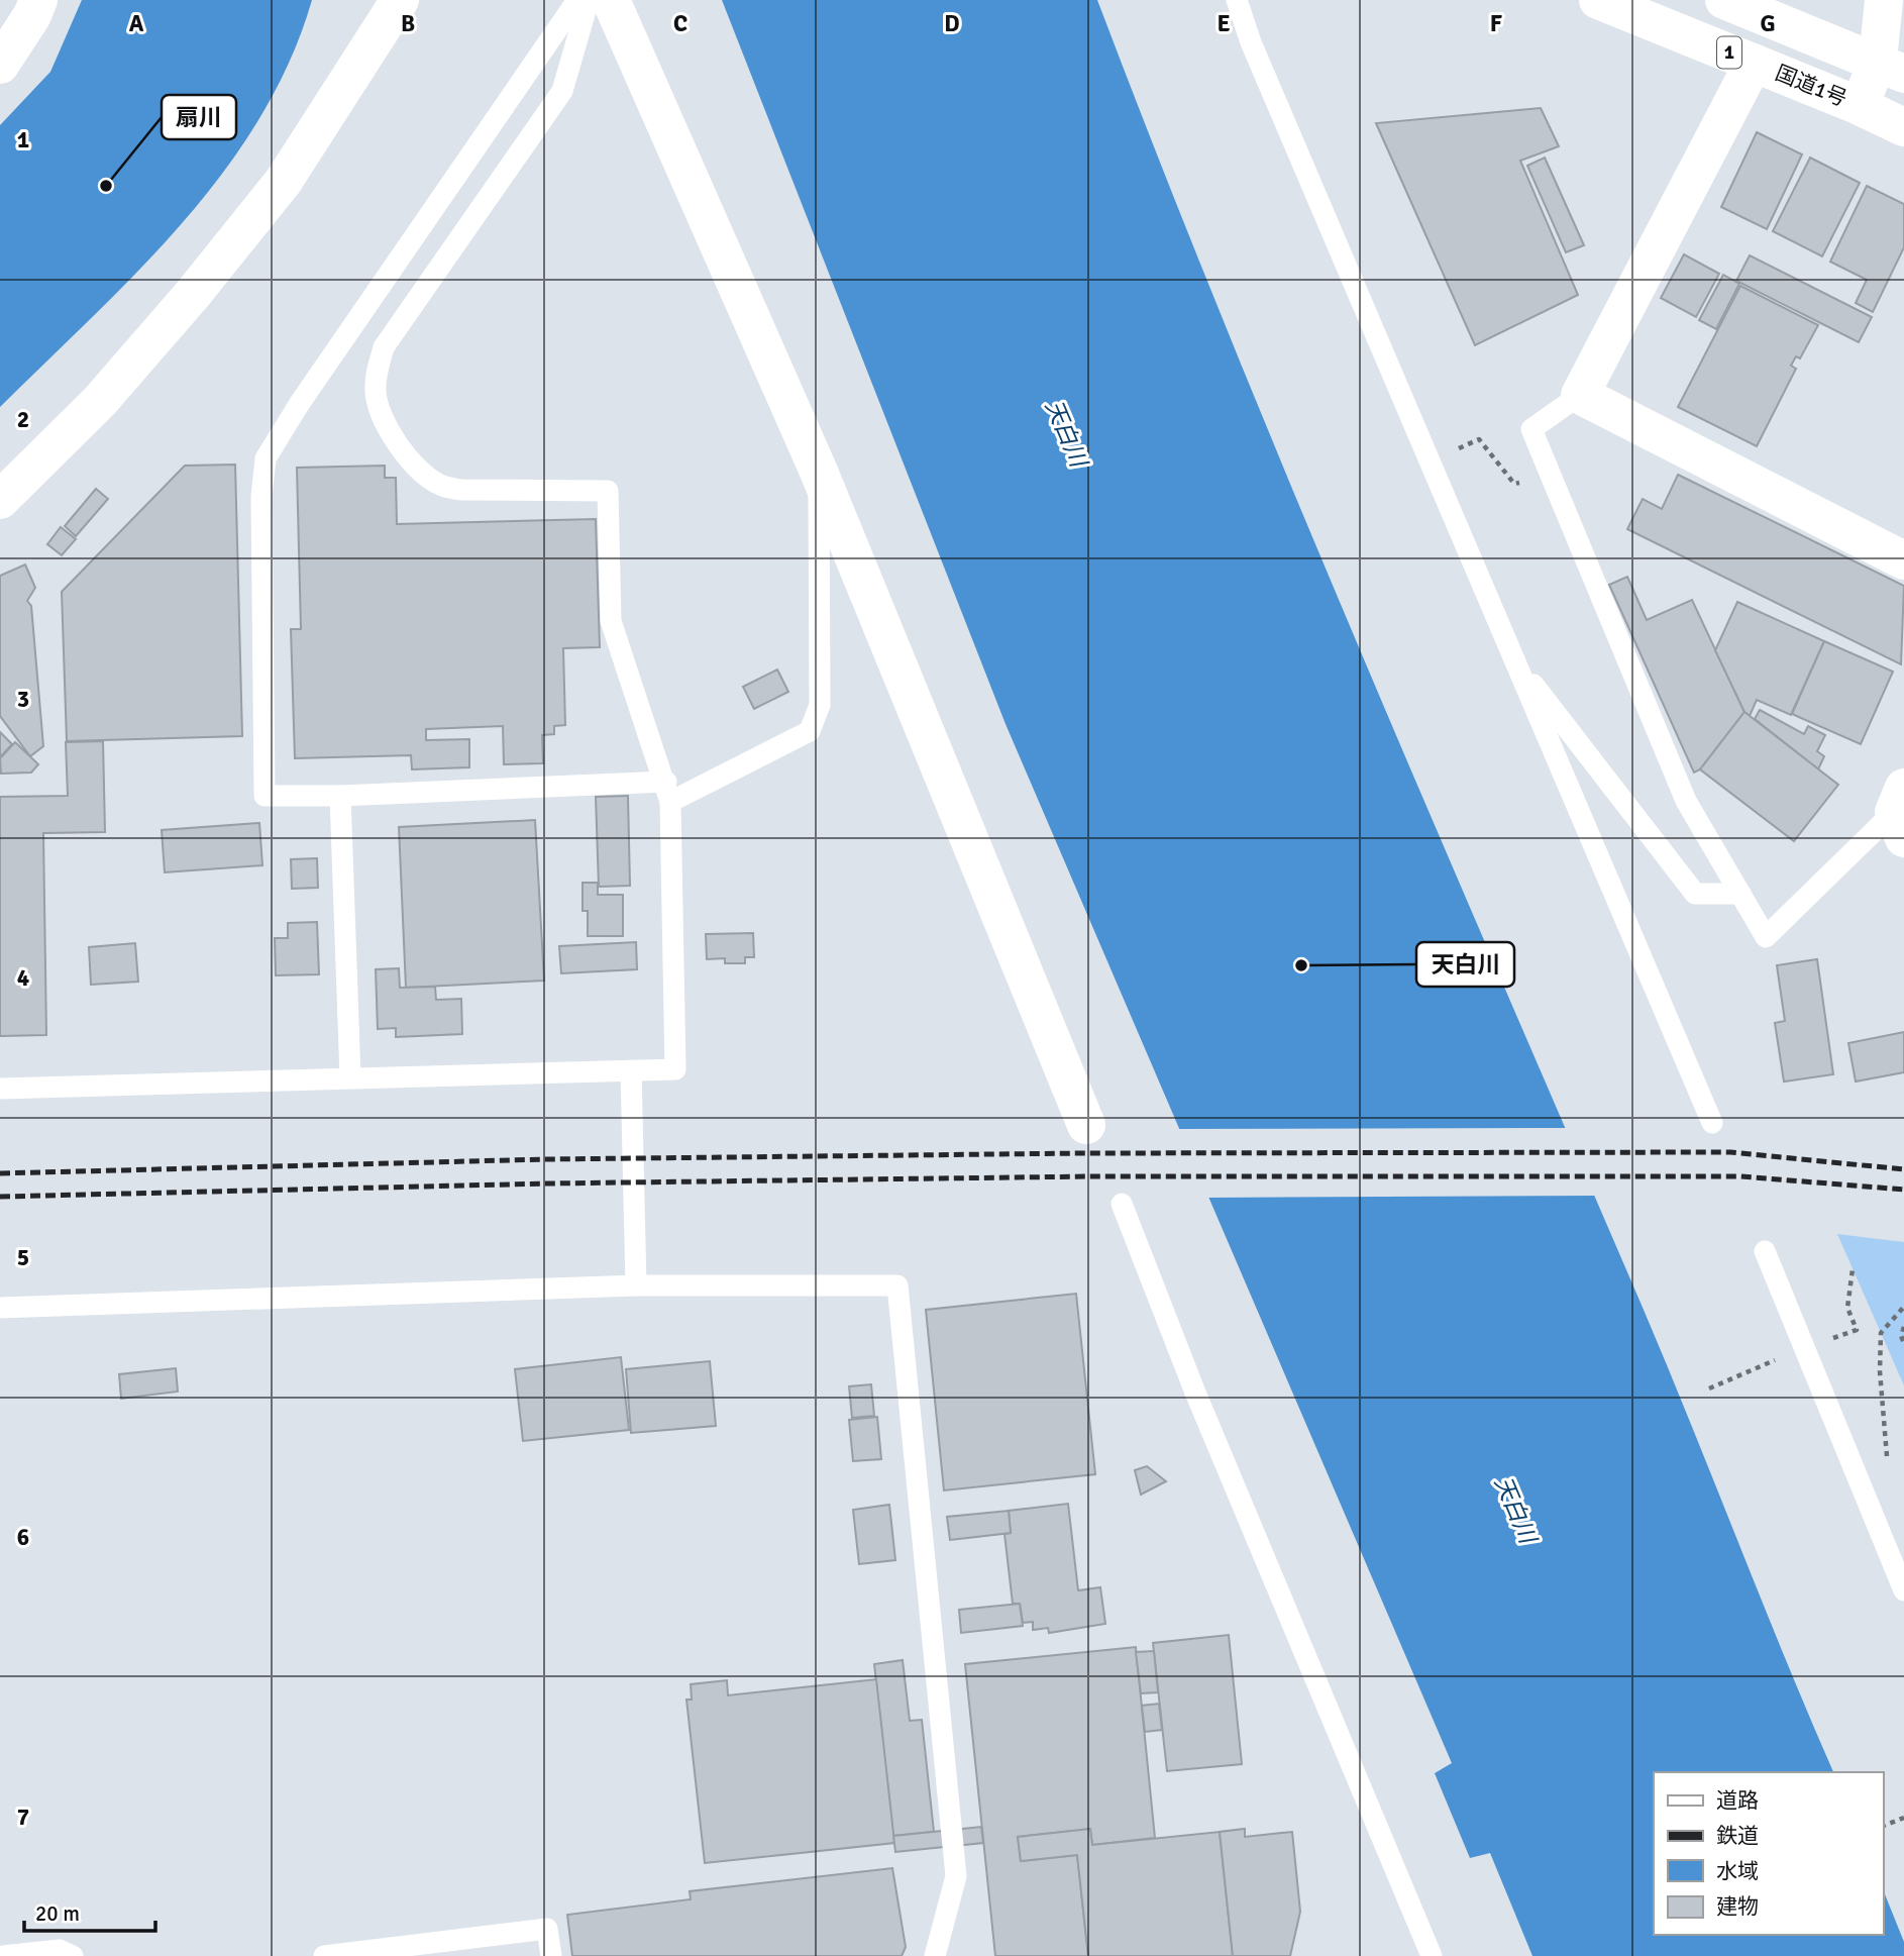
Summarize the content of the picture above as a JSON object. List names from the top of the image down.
{
  "streets": {
    "main road": ["1", "国道1号"]
  },
  "water": ["天白川"],
  "places": ["扇川", "天白川"],
  "legend": [
    "道路",
    "鉄道",
    "水域",
    "建物"
  ],
  "scale_bar": "20 m",
  "grid": {
    "columns": [
      "A",
      "B",
      "C",
      "D",
      "E",
      "F",
      "G"
    ],
    "rows": [
      "1",
      "2",
      "3",
      "4",
      "5",
      "6",
      "7"
    ]
  }
}
